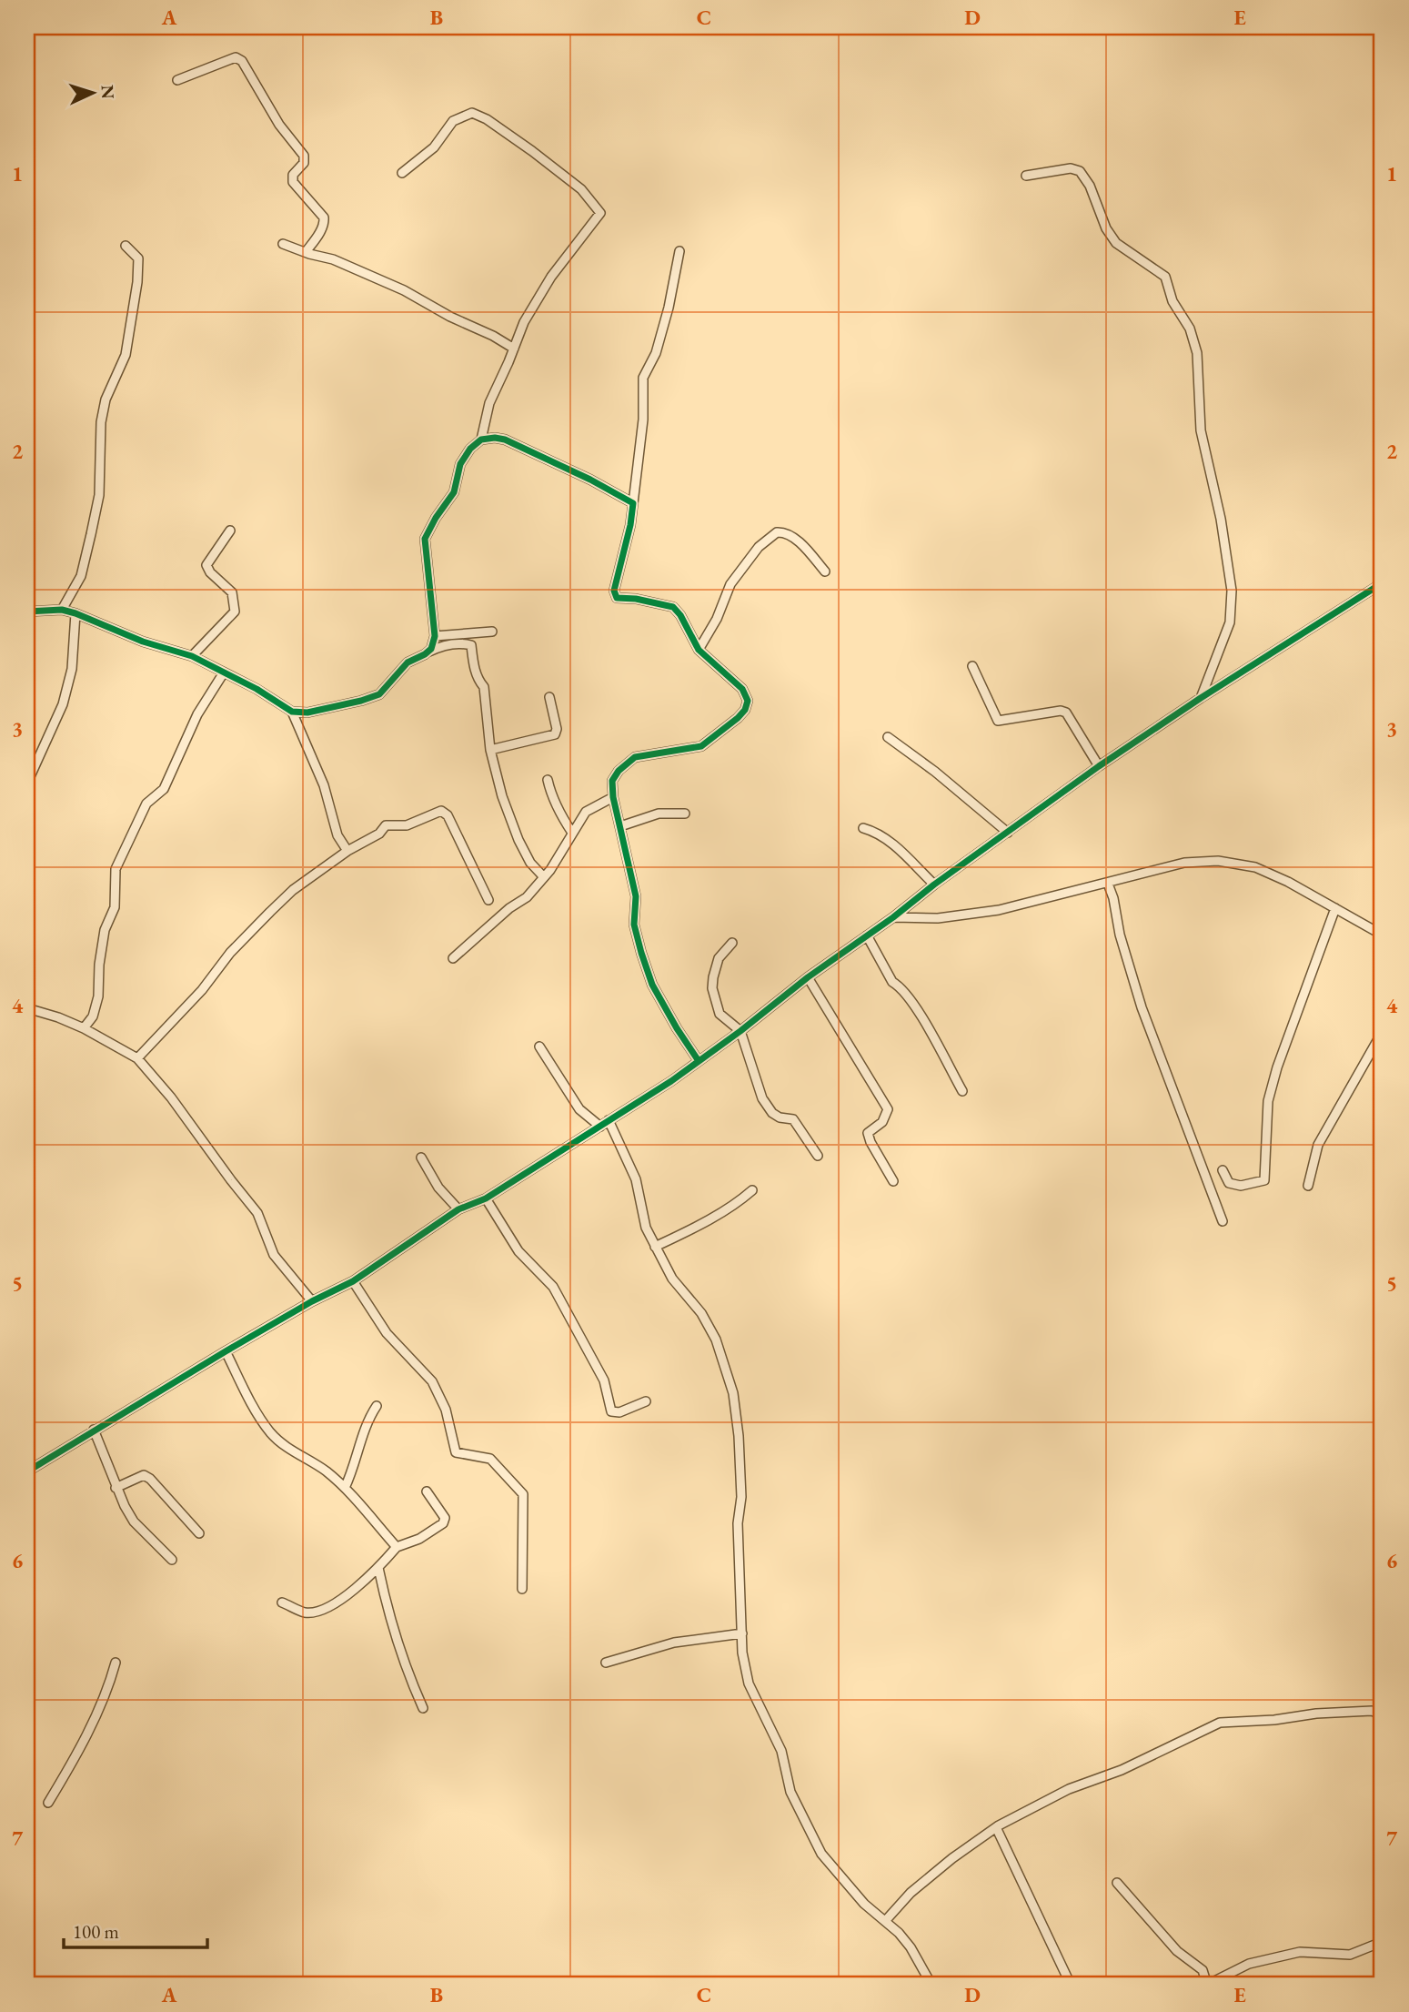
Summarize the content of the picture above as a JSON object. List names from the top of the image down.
{
  "scale_bar": "100 m",
  "north": "right",
  "grid": {
    "columns": [
      "A",
      "B",
      "C",
      "D",
      "E"
    ],
    "rows": [
      "1",
      "2",
      "3",
      "4",
      "5",
      "6",
      "7"
    ]
  }
}
